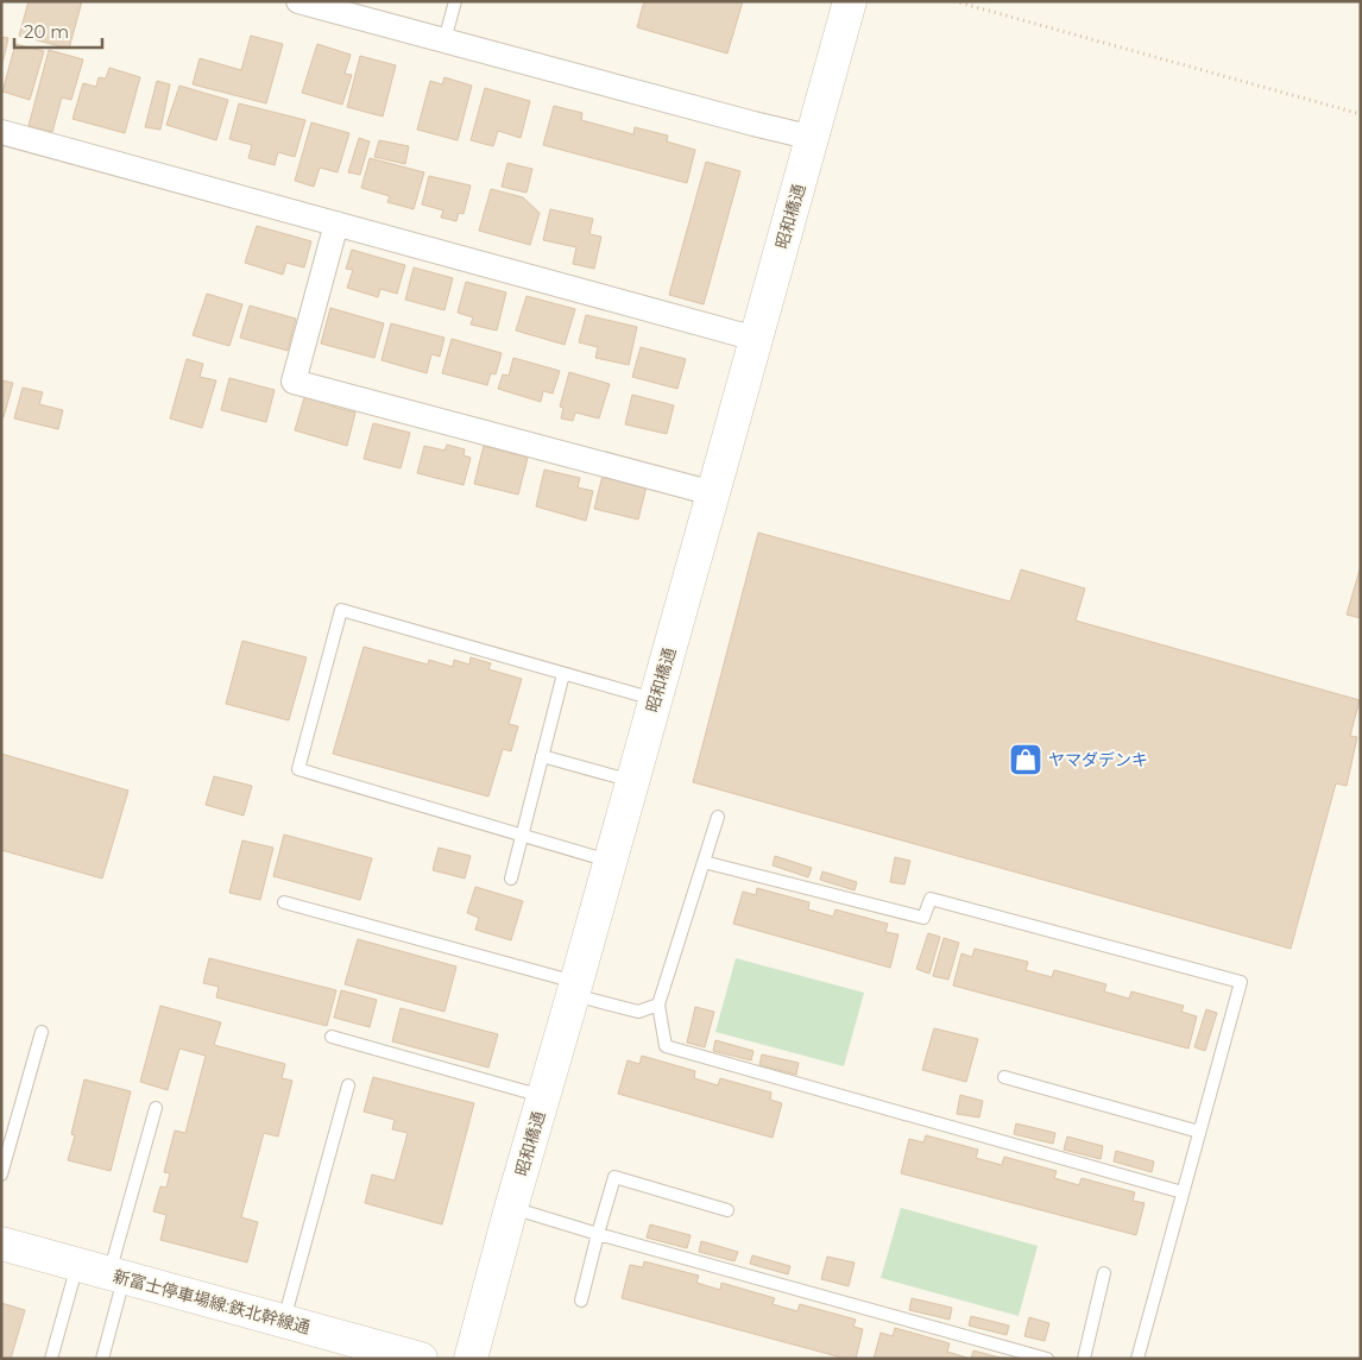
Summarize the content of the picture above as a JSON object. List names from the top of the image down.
{
  "streets": {
    "street": ["昭和橋通", "新富士停車場線:鉄北幹線通"]
  },
  "places": {
    "shop": ["ヤマダデンキ"]
  },
  "scale_bar": "20 m"
}
